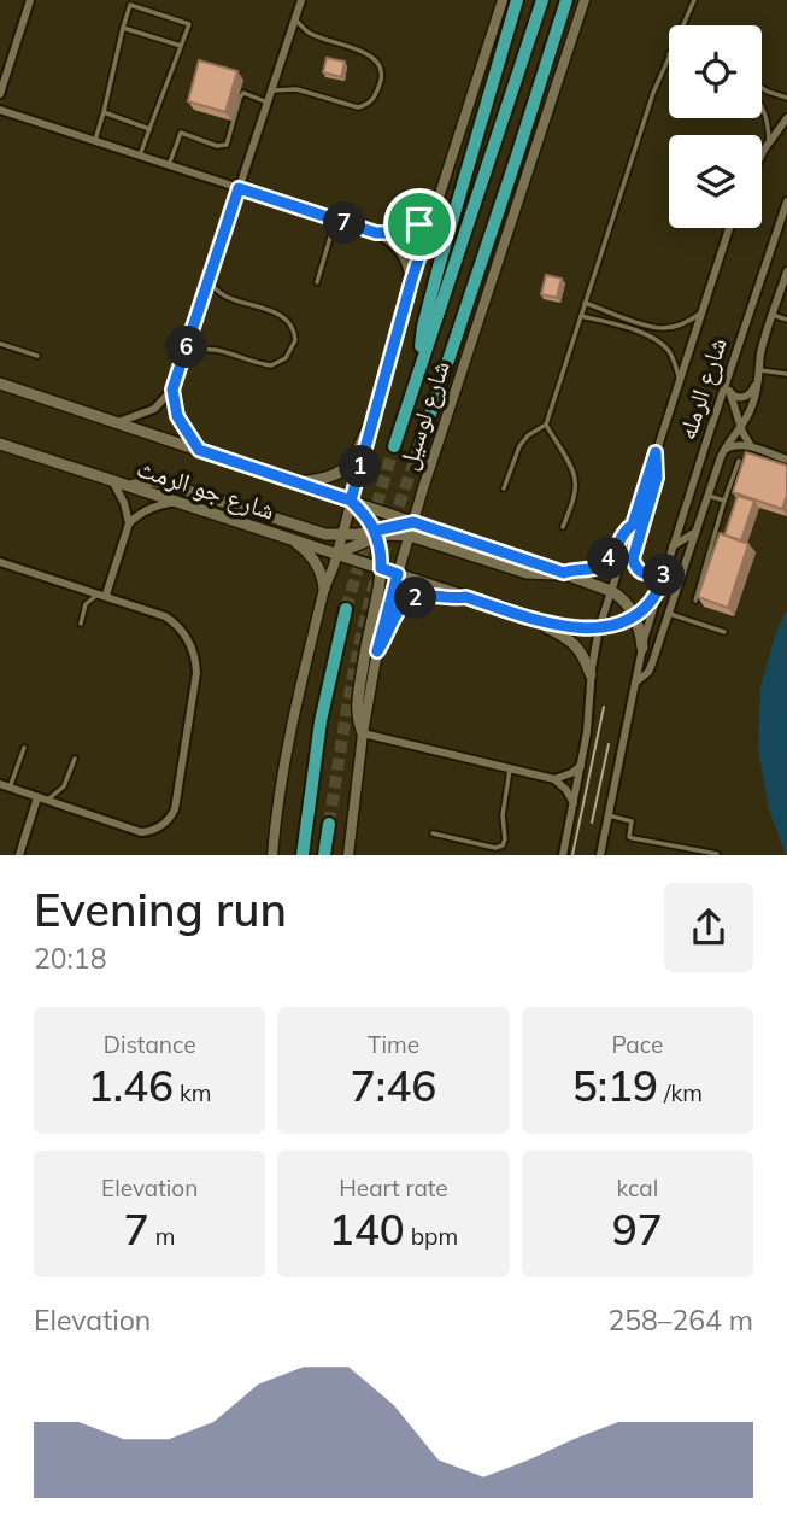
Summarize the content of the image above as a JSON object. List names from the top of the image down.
{
  "streets": {
    "highway": ["شارع لوسيل"],
    "main road": ["شارع الرمله", "شارع جو الرمث"]
  },
  "crossings": [
    ["شارع الرمله", "شارع لوسيل"],
    ["شارع الرمله", "شارع جو الرمث"],
    ["شارع لوسيل", "شارع جو الرمث"]
  ],
  "page": {
    "pins": [
      "7",
      "6",
      "1",
      "4",
      "3",
      "2"
    ],
    "heading": ["Evening run", "20:18"],
    "stats": [
      ["Distance", "1.46 km"],
      ["Time", "7:46"],
      ["Pace", "5:19 /km"],
      ["Elevation", "7 m"],
      ["Heart rate", "140 bpm"],
      ["kcal", "97"]
    ],
    "chart": ["Elevation", "258–264 m"]
  }
}
